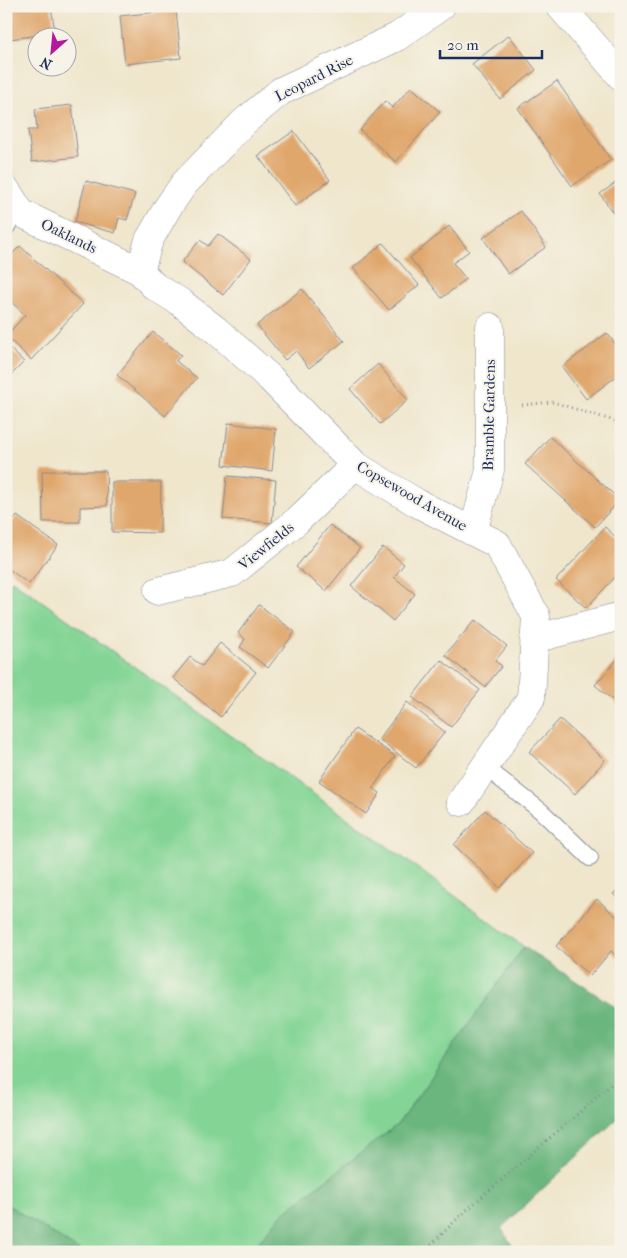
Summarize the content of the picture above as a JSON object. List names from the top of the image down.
{
  "streets": {
    "street": [
      "Leopard Rise",
      "Oaklands",
      "Bramble Gardens",
      "Copsewood Avenue",
      "Viewfields"
    ]
  },
  "crossings": [
    ["Leopard Rise", "Oaklands"],
    ["Leopard Rise", "Copsewood Avenue"],
    ["Oaklands", "Copsewood Avenue"],
    ["Bramble Gardens", "Copsewood Avenue"],
    ["Copsewood Avenue", "Viewfields"]
  ],
  "scale_bar": "20 m",
  "north": "bottom left"
}
